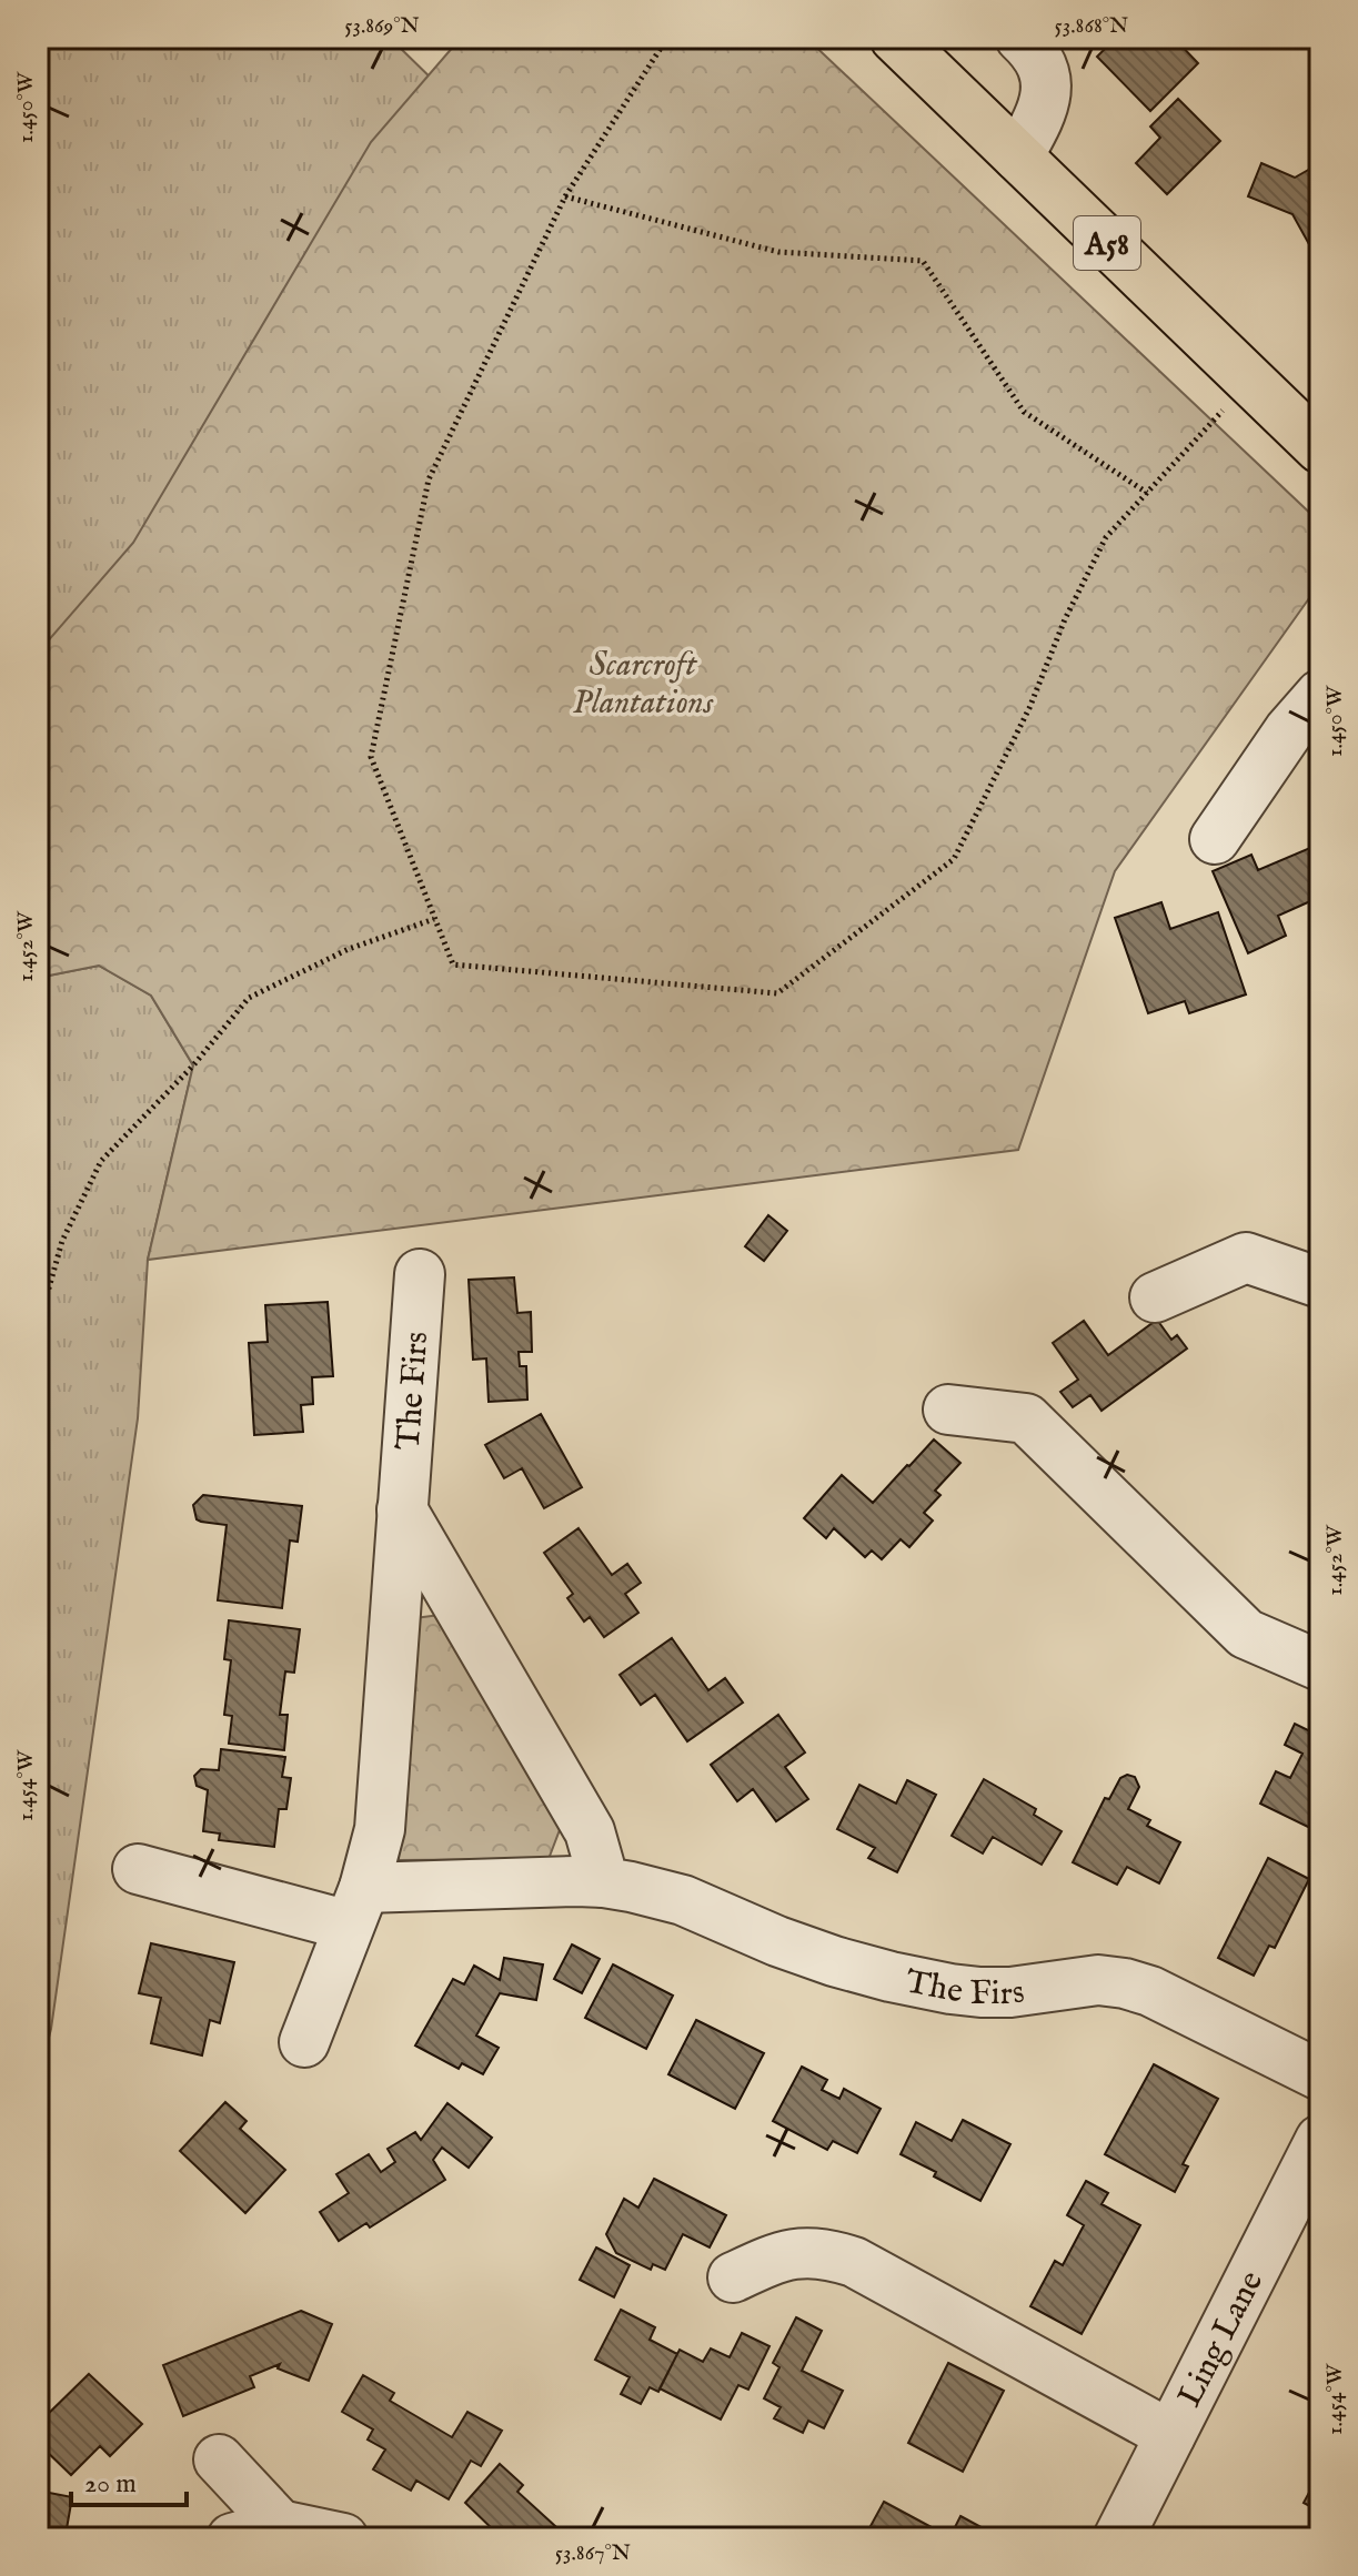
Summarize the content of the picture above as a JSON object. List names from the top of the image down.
{
  "streets": {
    "main road": ["A58"],
    "street": ["The Firs", "Ling Lane"]
  },
  "parks": ["Scarcroft Plantations"],
  "scale_bar": "20 m",
  "coordinates": [
    "53.869°N",
    "53.868°N",
    "1.450°W",
    "1.452°W",
    "1.454°W",
    "53.867°N"
  ]
}
